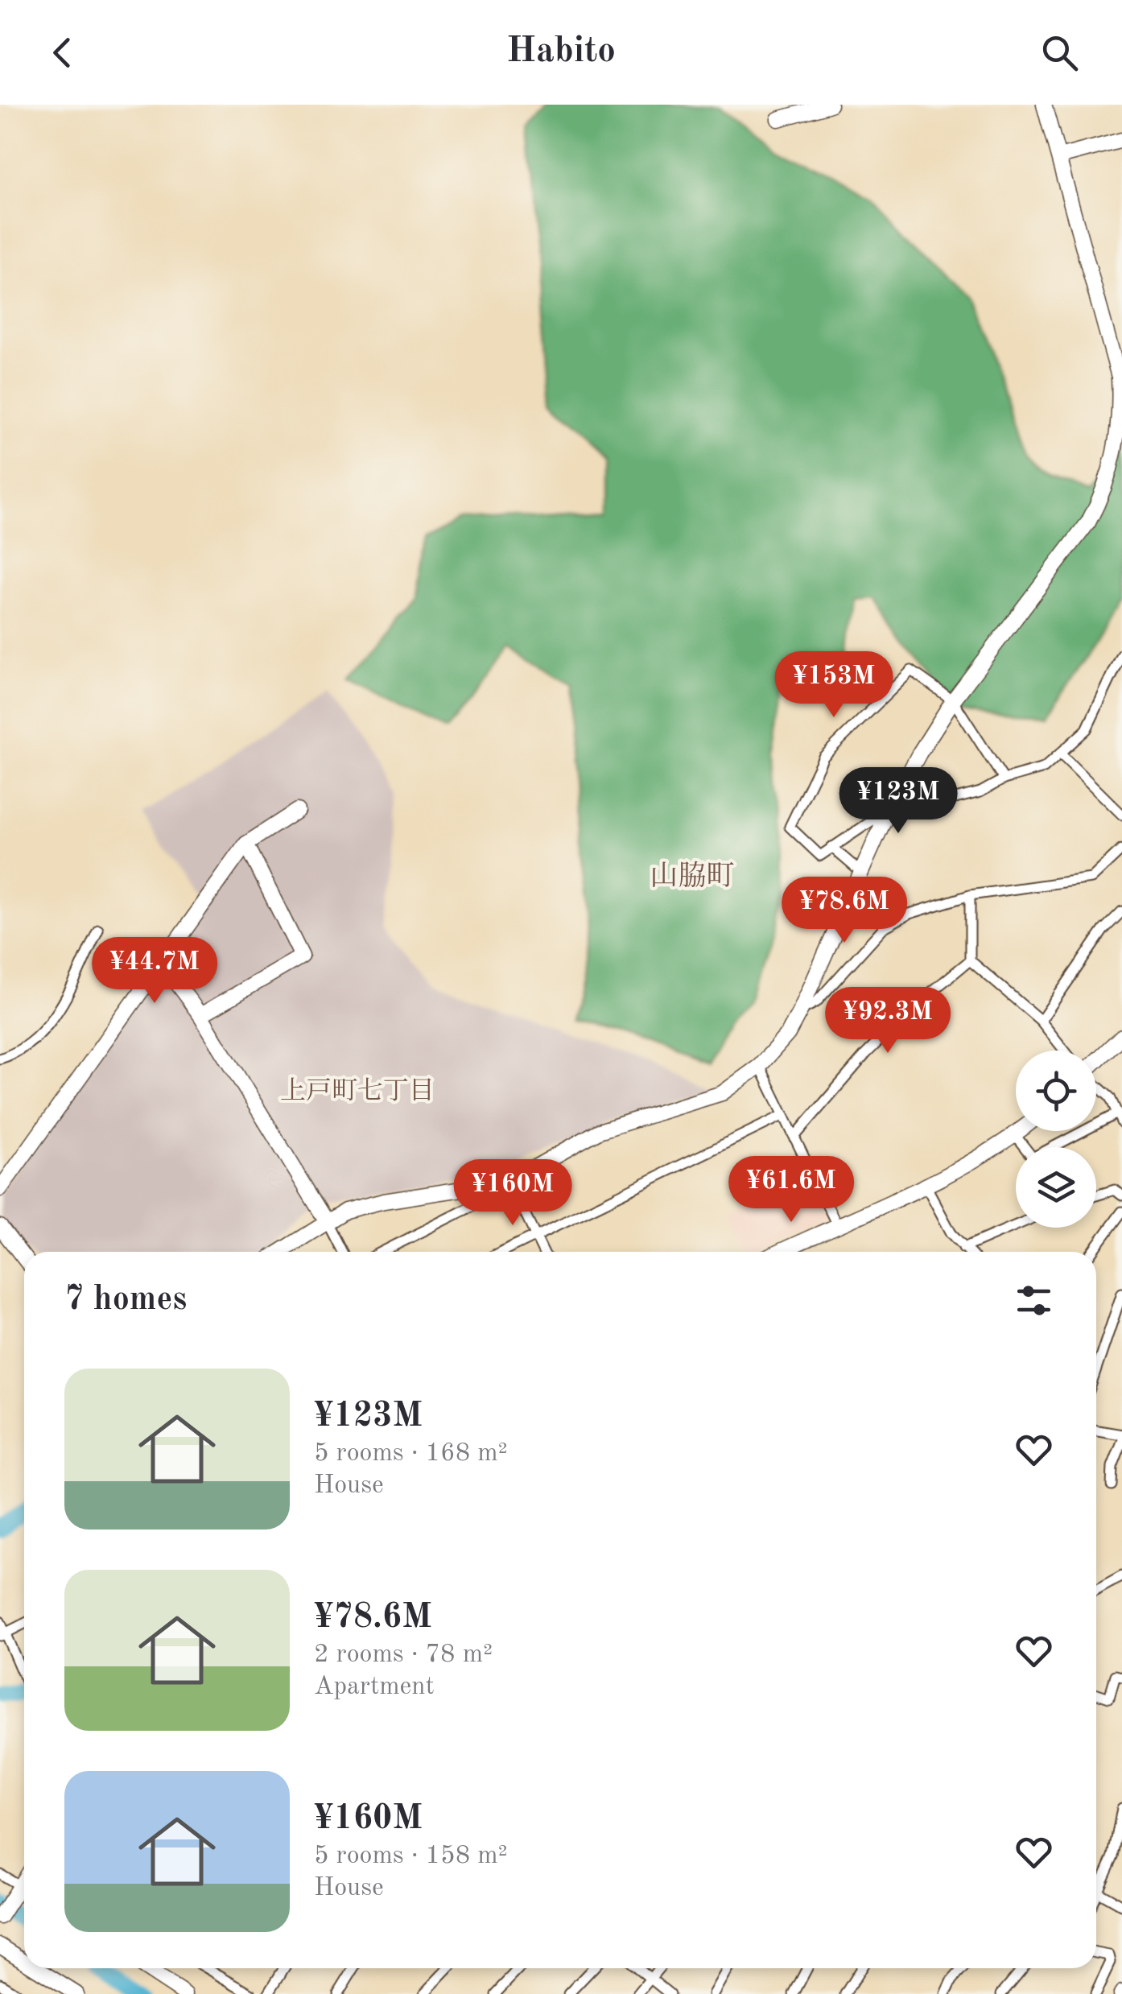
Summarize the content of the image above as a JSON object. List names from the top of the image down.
{
  "districts": ["山脇町", "上戸町七丁目"],
  "page": {
    "header": "Habito",
    "price": [
      "¥153M",
      "¥123M",
      "¥78.6M",
      "¥44.7M",
      "¥92.3M",
      "¥61.6M",
      "¥160M"
    ],
    "heading": "7 homes",
    "list": [
      {
        "name": "¥123M",
        "note": "5 rooms · 168 m² · House"
      },
      {
        "name": "¥78.6M",
        "note": "2 rooms · 78 m² · Apartment"
      },
      {
        "name": "¥160M",
        "note": "5 rooms · 158 m² · House"
      }
    ]
  }
}
